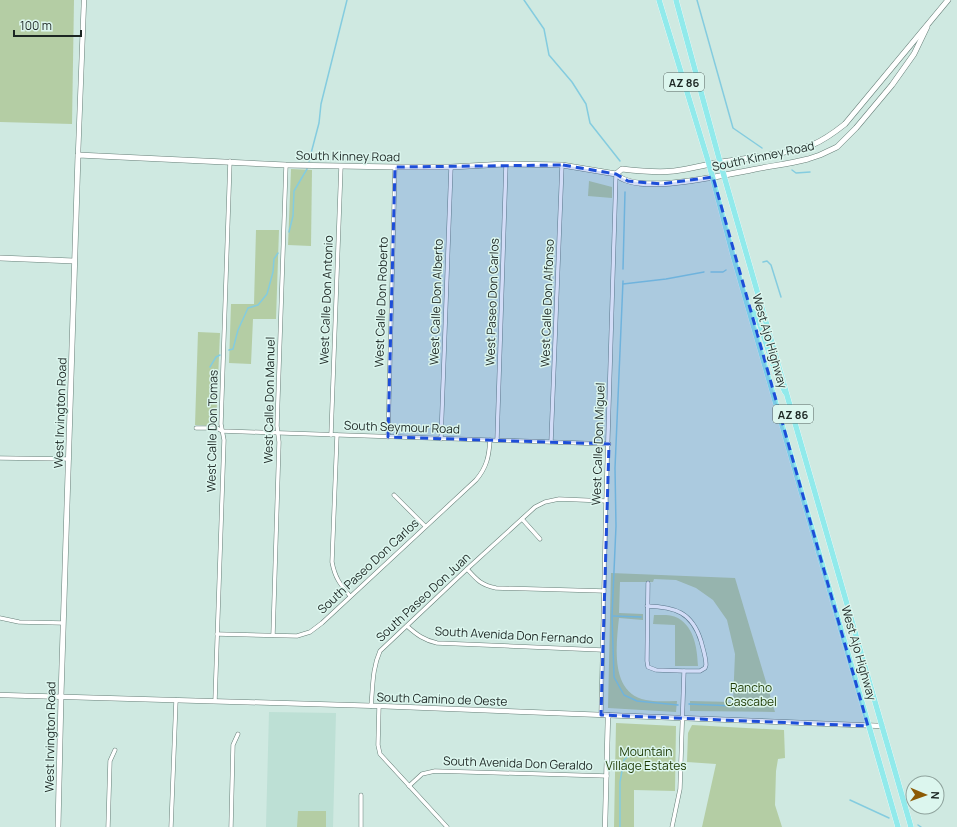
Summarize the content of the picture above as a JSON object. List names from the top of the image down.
{
  "streets": {
    "main road": [
      "AZ 86",
      "South Kinney Road",
      "West Ajo Highway",
      "West Irvington Road"
    ],
    "street": [
      "West Calle Don Antonio",
      "West Calle Don Roberto",
      "West Calle Don Alberto",
      "West Paseo Don Carlos",
      "West Calle Don Alfonso",
      "West Calle Don Manuel",
      "South Seymour Road",
      "West Calle Don Tomas",
      "West Calle Don Miguel",
      "South Paseo Don Carlos",
      "South Paseo Don Juan",
      "South Avenida Don Fernando",
      "South Camino de Oeste",
      "South Avenida Don Geraldo"
    ]
  },
  "crossings": [
    ["South Kinney Road", "West Calle Don Antonio"],
    ["South Kinney Road", "West Calle Don Roberto"],
    ["South Kinney Road", "West Calle Don Alberto"],
    ["South Kinney Road", "West Paseo Don Carlos"],
    ["South Kinney Road", "West Calle Don Alfonso"],
    ["South Kinney Road", "West Ajo Highway"],
    ["South Kinney Road", "West Calle Don Manuel"],
    ["South Kinney Road", "West Irvington Road"],
    ["South Kinney Road", "West Calle Don Tomas"],
    ["South Kinney Road", "West Calle Don Miguel"],
    ["West Calle Don Antonio", "South Seymour Road"],
    ["West Calle Don Roberto", "South Seymour Road"],
    ["West Calle Don Alberto", "South Seymour Road"],
    ["West Paseo Don Carlos", "South Seymour Road"],
    ["West Calle Don Alfonso", "South Seymour Road"],
    ["West Ajo Highway", "South Camino de Oeste"],
    ["West Calle Don Manuel", "South Seymour Road"],
    ["West Calle Don Manuel", "South Paseo Don Carlos"],
    ["West Irvington Road", "South Camino de Oeste"],
    ["South Seymour Road", "West Calle Don Tomas"],
    ["South Seymour Road", "West Calle Don Miguel"],
    ["South Seymour Road", "South Paseo Don Carlos"],
    ["West Calle Don Tomas", "South Paseo Don Carlos"],
    ["West Calle Don Tomas", "South Camino de Oeste"],
    ["West Calle Don Miguel", "South Paseo Don Juan"],
    ["West Calle Don Miguel", "South Avenida Don Fernando"],
    ["West Calle Don Miguel", "South Camino de Oeste"],
    ["South Paseo Don Juan", "South Avenida Don Fernando"],
    ["South Paseo Don Juan", "South Camino de Oeste"]
  ],
  "parks": ["Rancho Cascabel", "Mountain Village Estates"],
  "scale_bar": "100 m",
  "north": "right"
}
